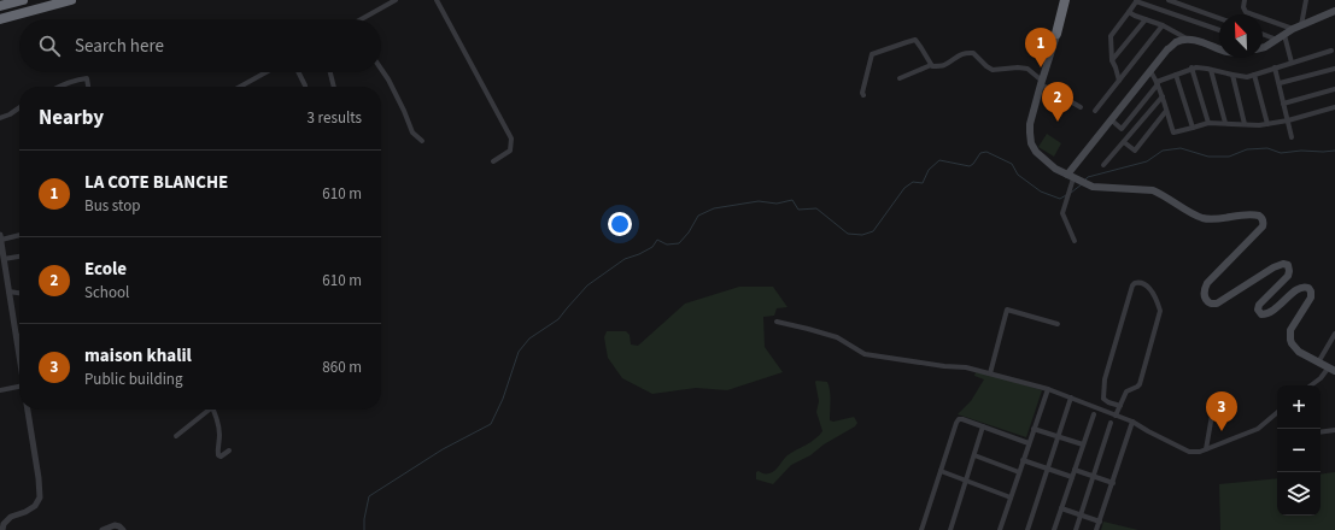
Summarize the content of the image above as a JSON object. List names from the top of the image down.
{
  "north": "top left",
  "page": {
    "search": "Search here",
    "pins": ["1", "2", "3"],
    "heading": ["Nearby", "3 results"],
    "list": [
      {
        "mark": "1",
        "name": "LA COTE BLANCHE",
        "note": "Bus stop",
        "value": "610 m"
      },
      {
        "mark": "2",
        "name": "Ecole",
        "note": "School",
        "value": "610 m"
      },
      {
        "mark": "3",
        "name": "maison khalil",
        "note": "Public building",
        "value": "860 m"
      }
    ],
    "map_buttons": ["+", "−"]
  }
}
